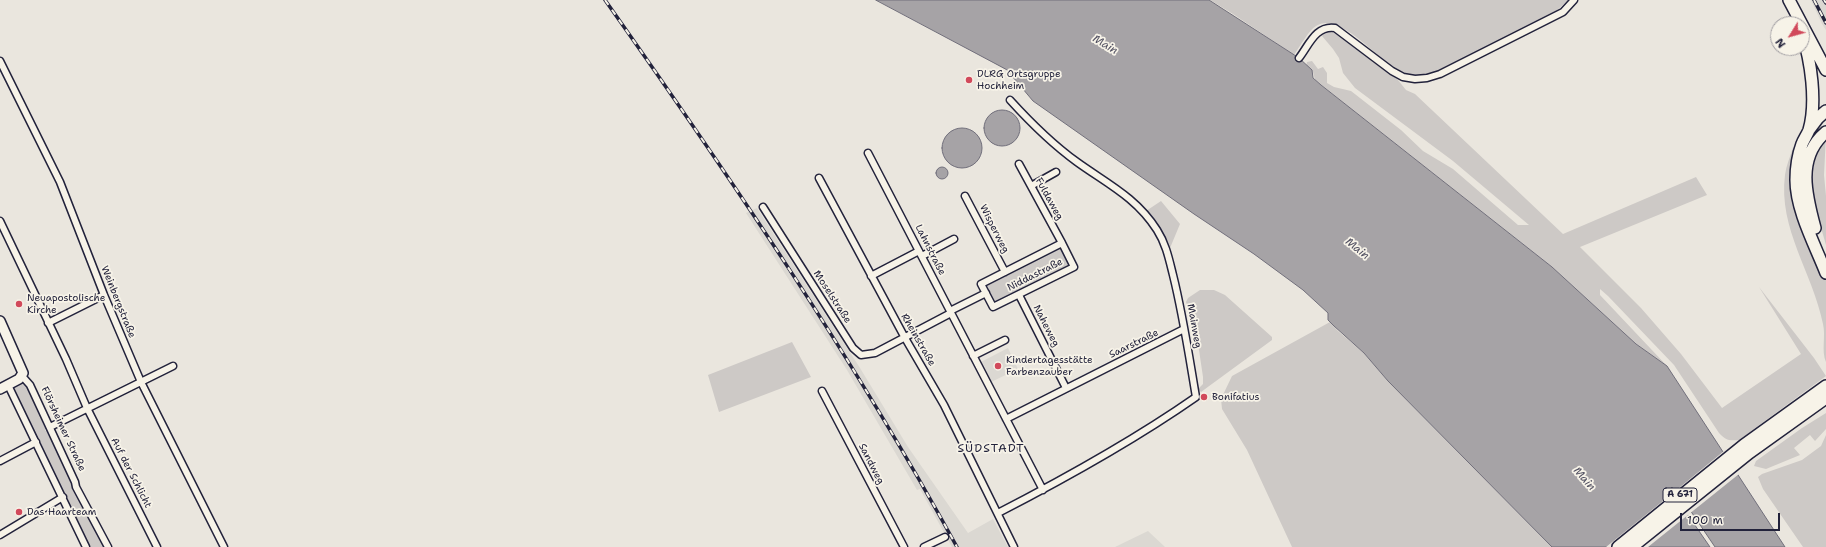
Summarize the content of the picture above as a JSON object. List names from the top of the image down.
{
  "streets": {
    "highway": ["A 671"],
    "main road": ["Flörsheimer Straße"],
    "street": [
      "Fuldaweg",
      "Wisperweg",
      "Lahnstraße",
      "Niddastraße",
      "Moselstraße",
      "Weinbergstraße",
      "Naheweg",
      "Mainweg",
      "Rheinstraße",
      "Saarstraße",
      "Sandweg",
      "Auf der Schlicht"
    ]
  },
  "crossings": [
    ["Fuldaweg", "Niddastraße"],
    ["Wisperweg", "Niddastraße"],
    ["Lahnstraße", "Mainweg"],
    ["Lahnstraße", "Saarstraße"],
    ["Niddastraße", "Naheweg"],
    ["Moselstraße", "Rheinstraße"],
    ["Naheweg", "Saarstraße"],
    ["Mainweg", "Rheinstraße"],
    ["Mainweg", "Saarstraße"]
  ],
  "districts": ["SÜDSTADT"],
  "water": ["Main"],
  "places": [
    "DLRG Ortsgruppe Hochheim",
    "Neuapostolische Kirche",
    "Kindertagesstätte Farbenzauber",
    "Bonifatius",
    "Das Haarteam"
  ],
  "scale_bar": "100 m",
  "north": "bottom left"
}
